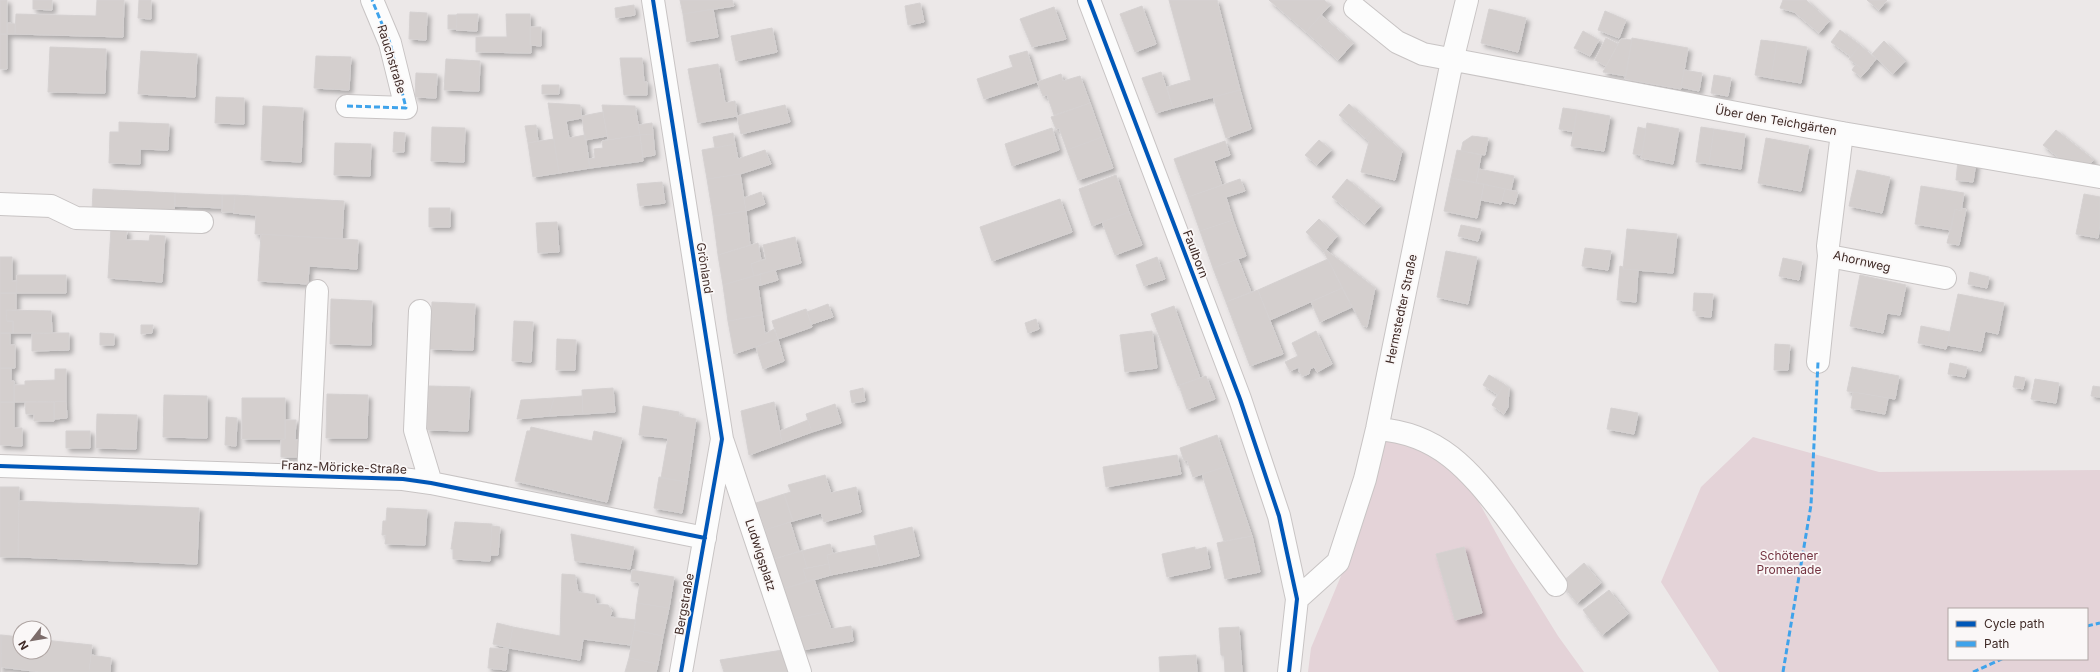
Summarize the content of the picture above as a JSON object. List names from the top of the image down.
{
  "streets": {
    "street": [
      "Rauchstraße",
      "Über den Teichgärten",
      "Faulborn",
      "Ahornweg",
      "Grönland",
      "Hermstedter Straße",
      "Franz-Möricke-Straße",
      "Ludwigsplatz",
      "Bergstraße"
    ]
  },
  "crossings": [
    ["Über den Teichgärten", "Ahornweg"],
    ["Über den Teichgärten", "Hermstedter Straße"],
    ["Faulborn", "Hermstedter Straße"],
    ["Grönland", "Franz-Möricke-Straße"],
    ["Grönland", "Ludwigsplatz"],
    ["Grönland", "Bergstraße"],
    ["Franz-Möricke-Straße", "Bergstraße"]
  ],
  "parks": ["Schötener Promenade"],
  "legend": ["Cycle path", "Path"],
  "north": "bottom left"
}
